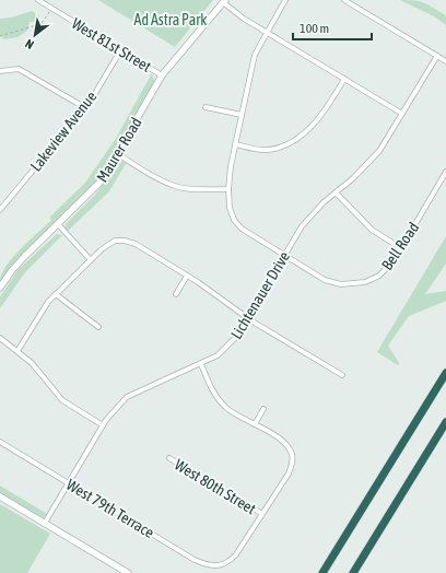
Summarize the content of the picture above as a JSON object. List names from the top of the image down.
{
  "streets": {
    "street": [
      "West 81st Street",
      "Lakeview Avenue",
      "Maurer Road",
      "Bell Road",
      "Lichtenauer Drive",
      "West 80th Street",
      "West 79th Terrace"
    ]
  },
  "crossings": [
    ["West 81st Street", "Lakeview Avenue"],
    ["West 81st Street", "Maurer Road"],
    ["Bell Road", "Lichtenauer Drive"],
    ["Lichtenauer Drive", "West 79th Terrace"],
    ["West 80th Street", "West 79th Terrace"]
  ],
  "parks": ["Ad Astra Park"],
  "scale_bar": "100 m",
  "north": "bottom left"
}
